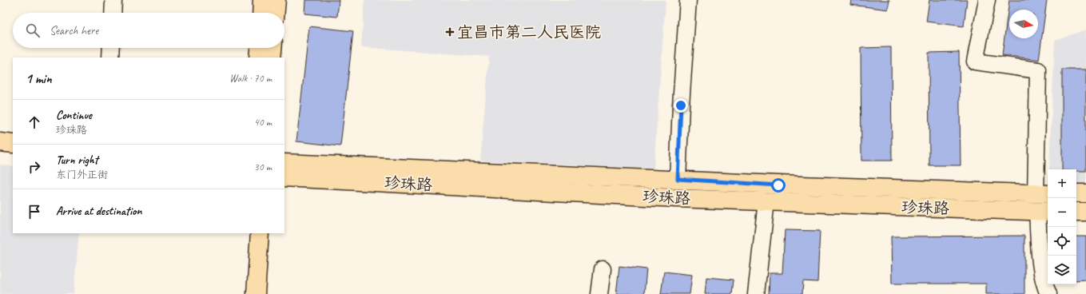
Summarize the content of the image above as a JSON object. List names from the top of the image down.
{
  "streets": {
    "main road": ["珍珠路"]
  },
  "places": {
    "health": ["宜昌市第二人民医院"]
  },
  "north": "right",
  "page": {
    "search": "Search here",
    "heading": ["1 min", "Walk · 70 m"],
    "list": [
      ["Continue", "珍珠路", "40 m"],
      ["Turn right", "东门外正街", "30 m"],
      "Arrive at destination"
    ],
    "map_buttons": ["+", "−"]
  }
}
